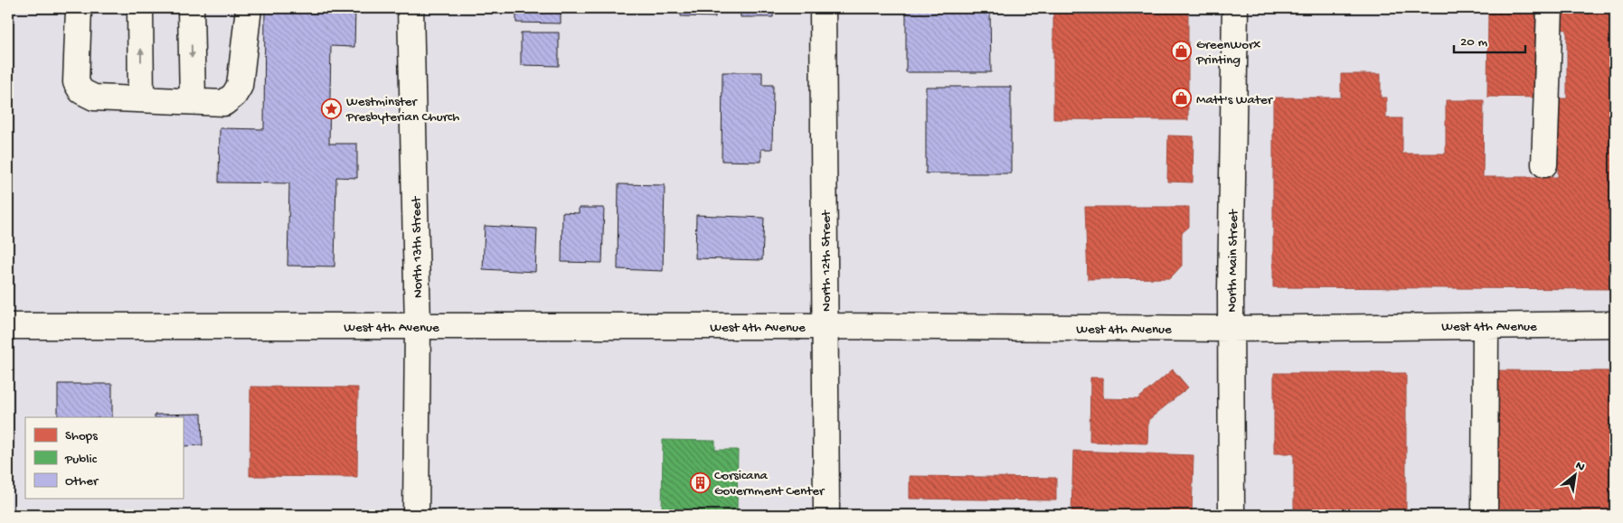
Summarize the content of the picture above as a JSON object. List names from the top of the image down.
{
  "streets": {
    "street": [
      "North 13th Street",
      "North 12th Street",
      "North Main Street",
      "West 4th Avenue"
    ]
  },
  "crossings": [
    ["North 13th Street", "West 4th Avenue"],
    ["North 12th Street", "West 4th Avenue"],
    ["North Main Street", "West 4th Avenue"]
  ],
  "places": {
    "shop": ["GreenWorx Printing", "Matt's Water"],
    "place": ["Westminster Presbyterian Church"],
    "building": ["Corsicana Government Center"]
  },
  "legend": ["Shops", "Public", "Other"],
  "scale_bar": "20 m",
  "north": "top right"
}
